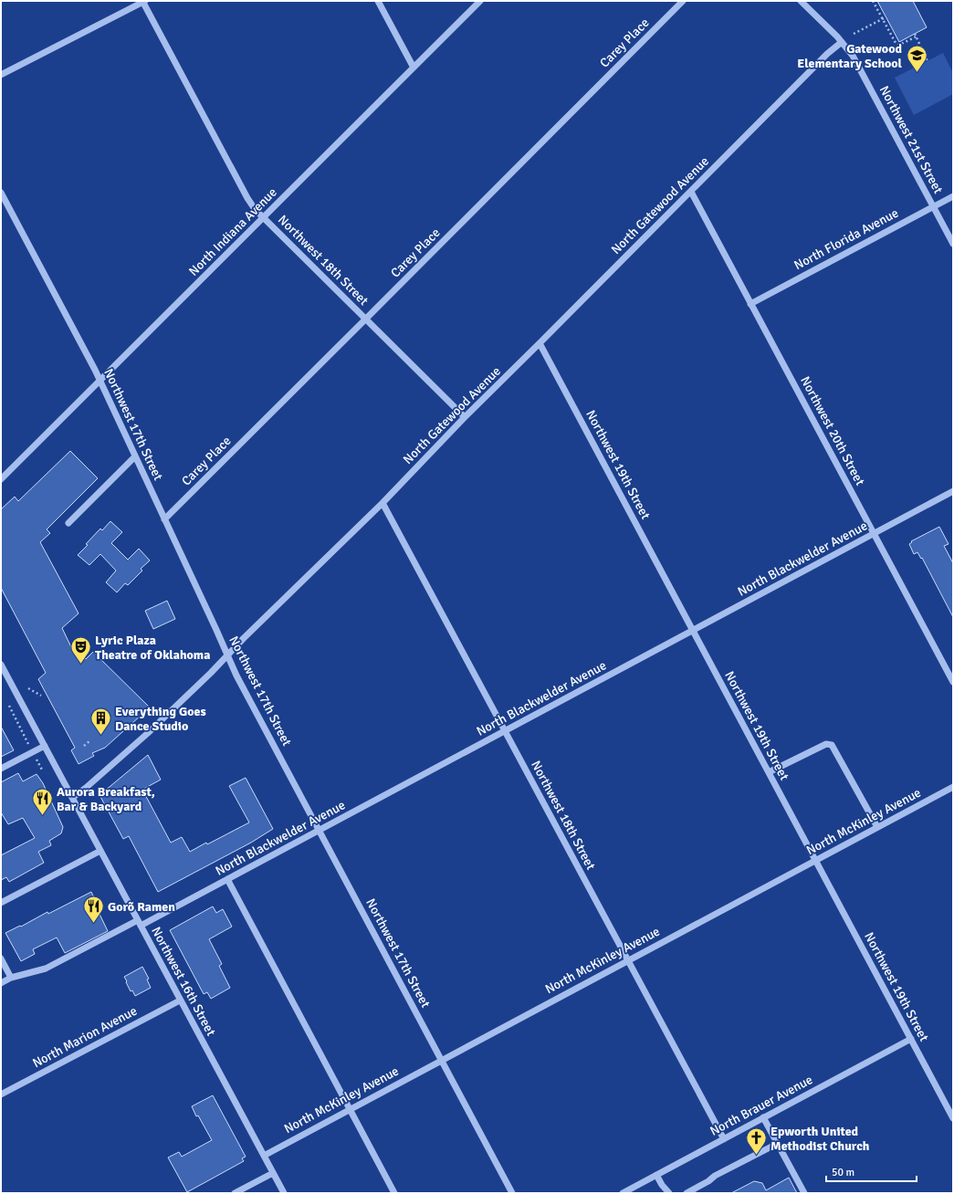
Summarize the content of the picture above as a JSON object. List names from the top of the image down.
{
  "streets": {
    "street": [
      "Carey Place",
      "Northwest 21st Street",
      "North Gatewood Avenue",
      "North Indiana Avenue",
      "North Florida Avenue",
      "Northwest 18th Street",
      "Northwest 17th Street",
      "Northwest 20th Street",
      "Northwest 19th Street",
      "North Blackwelder Avenue",
      "North McKinley Avenue",
      "Northwest 16th Street",
      "North Marion Avenue",
      "North Brauer Avenue"
    ]
  },
  "crossings": [
    ["Carey Place", "Northwest 18th Street"],
    ["Carey Place", "Northwest 17th Street"],
    ["Northwest 21st Street", "North Gatewood Avenue"],
    ["Northwest 21st Street", "North Florida Avenue"],
    ["North Gatewood Avenue", "Northwest 18th Street"],
    ["North Gatewood Avenue", "Northwest 17th Street"],
    ["North Gatewood Avenue", "Northwest 20th Street"],
    ["North Gatewood Avenue", "Northwest 19th Street"],
    ["North Gatewood Avenue", "Northwest 16th Street"],
    ["North Indiana Avenue", "Northwest 18th Street"],
    ["North Indiana Avenue", "Northwest 17th Street"],
    ["North Florida Avenue", "Northwest 20th Street"],
    ["Northwest 18th Street", "North Blackwelder Avenue"],
    ["Northwest 18th Street", "North McKinley Avenue"],
    ["Northwest 18th Street", "North Brauer Avenue"],
    ["Northwest 17th Street", "North Blackwelder Avenue"],
    ["Northwest 17th Street", "North McKinley Avenue"],
    ["Northwest 20th Street", "North Blackwelder Avenue"],
    ["Northwest 19th Street", "North Blackwelder Avenue"],
    ["Northwest 19th Street", "North McKinley Avenue"],
    ["Northwest 19th Street", "North Brauer Avenue"],
    ["North Blackwelder Avenue", "Northwest 16th Street"],
    ["North McKinley Avenue", "Northwest 16th Street"],
    ["Northwest 16th Street", "North Marion Avenue"]
  ],
  "places": {
    "school or university": ["Gatewood Elementary School"],
    "theatre": ["Lyric Plaza Theatre of Oklahoma"],
    "building": ["Everything Goes Dance Studio"],
    "restaurant": ["Aurora Breakfast, Bar & Backyard", "Gorõ Ramen"],
    "church": ["Epworth United Methodist Church"]
  },
  "scale_bar": "50 m"
}
